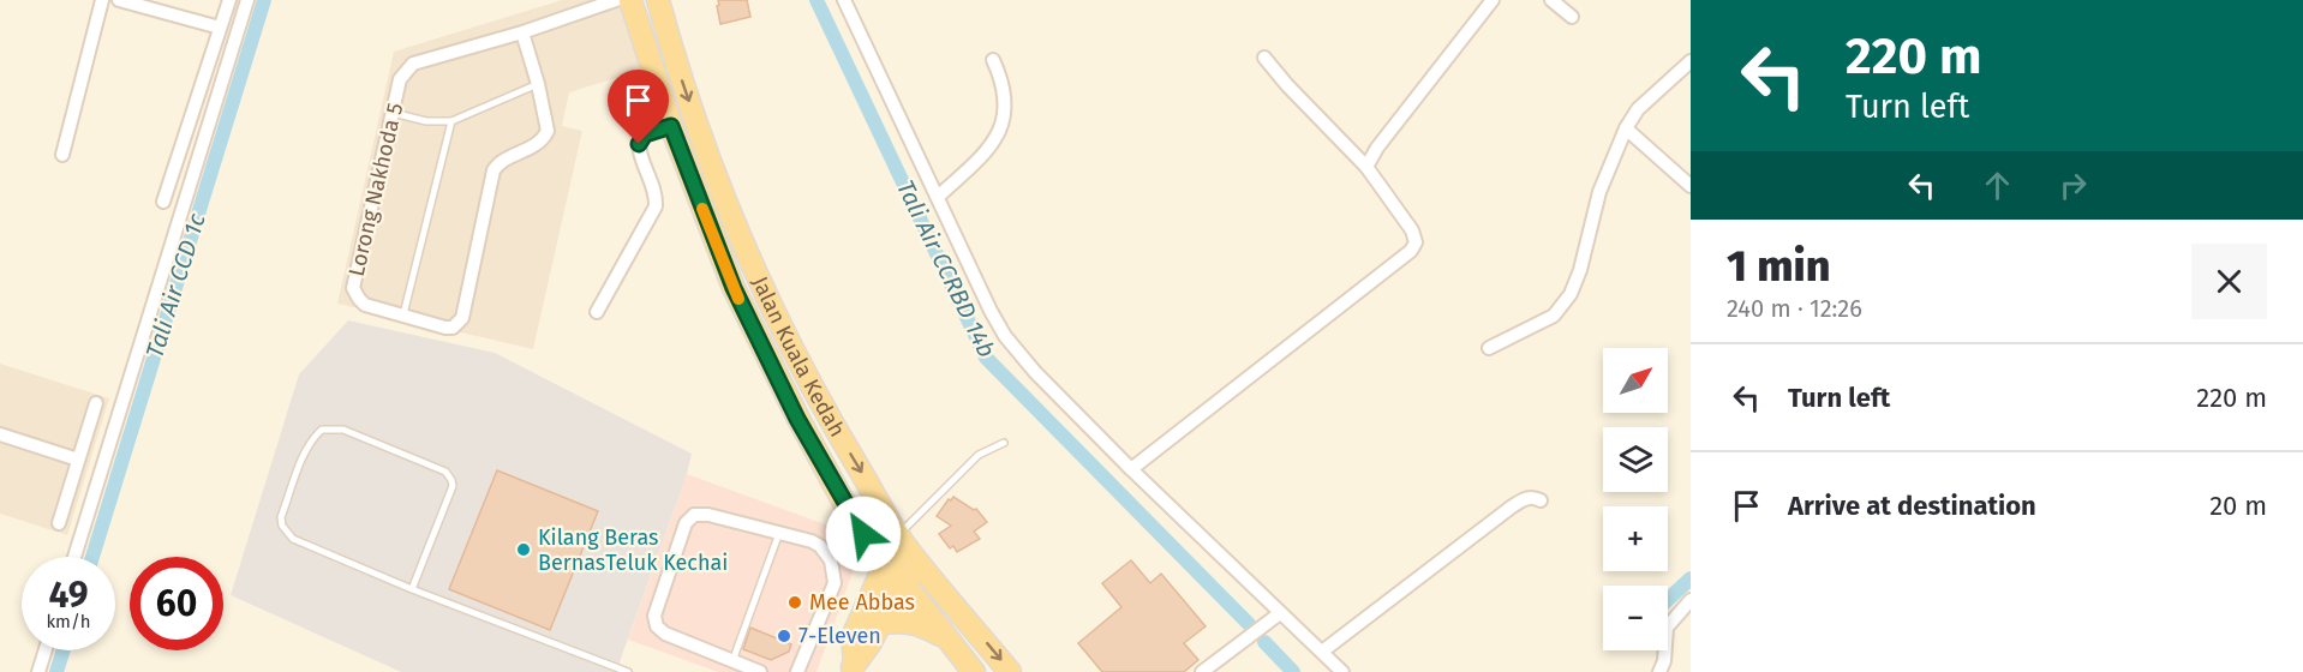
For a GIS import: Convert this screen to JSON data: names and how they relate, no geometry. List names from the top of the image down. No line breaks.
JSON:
{"streets":{"main road":["Jalan Kuala Kedah"],"street":["Lorong Nakhoda 5"]},"water":["Tali Air CCRBD 14b","Tali Air CCD 1c"],"places":["Kilang Beras BernasTeluk Kechai","Mee Abbas","7-Eleven"],"north":"top right","page":{"turn":["220 m","Turn left"],"heading":["1 min","240 m · 12:26"],"list":[{"name":"Turn left","value":"220 m"},{"name":"Arrive at destination","value":"20 m"}],"map_buttons":["+","−"],"speed":"49 km/h","limit":"60"}}
